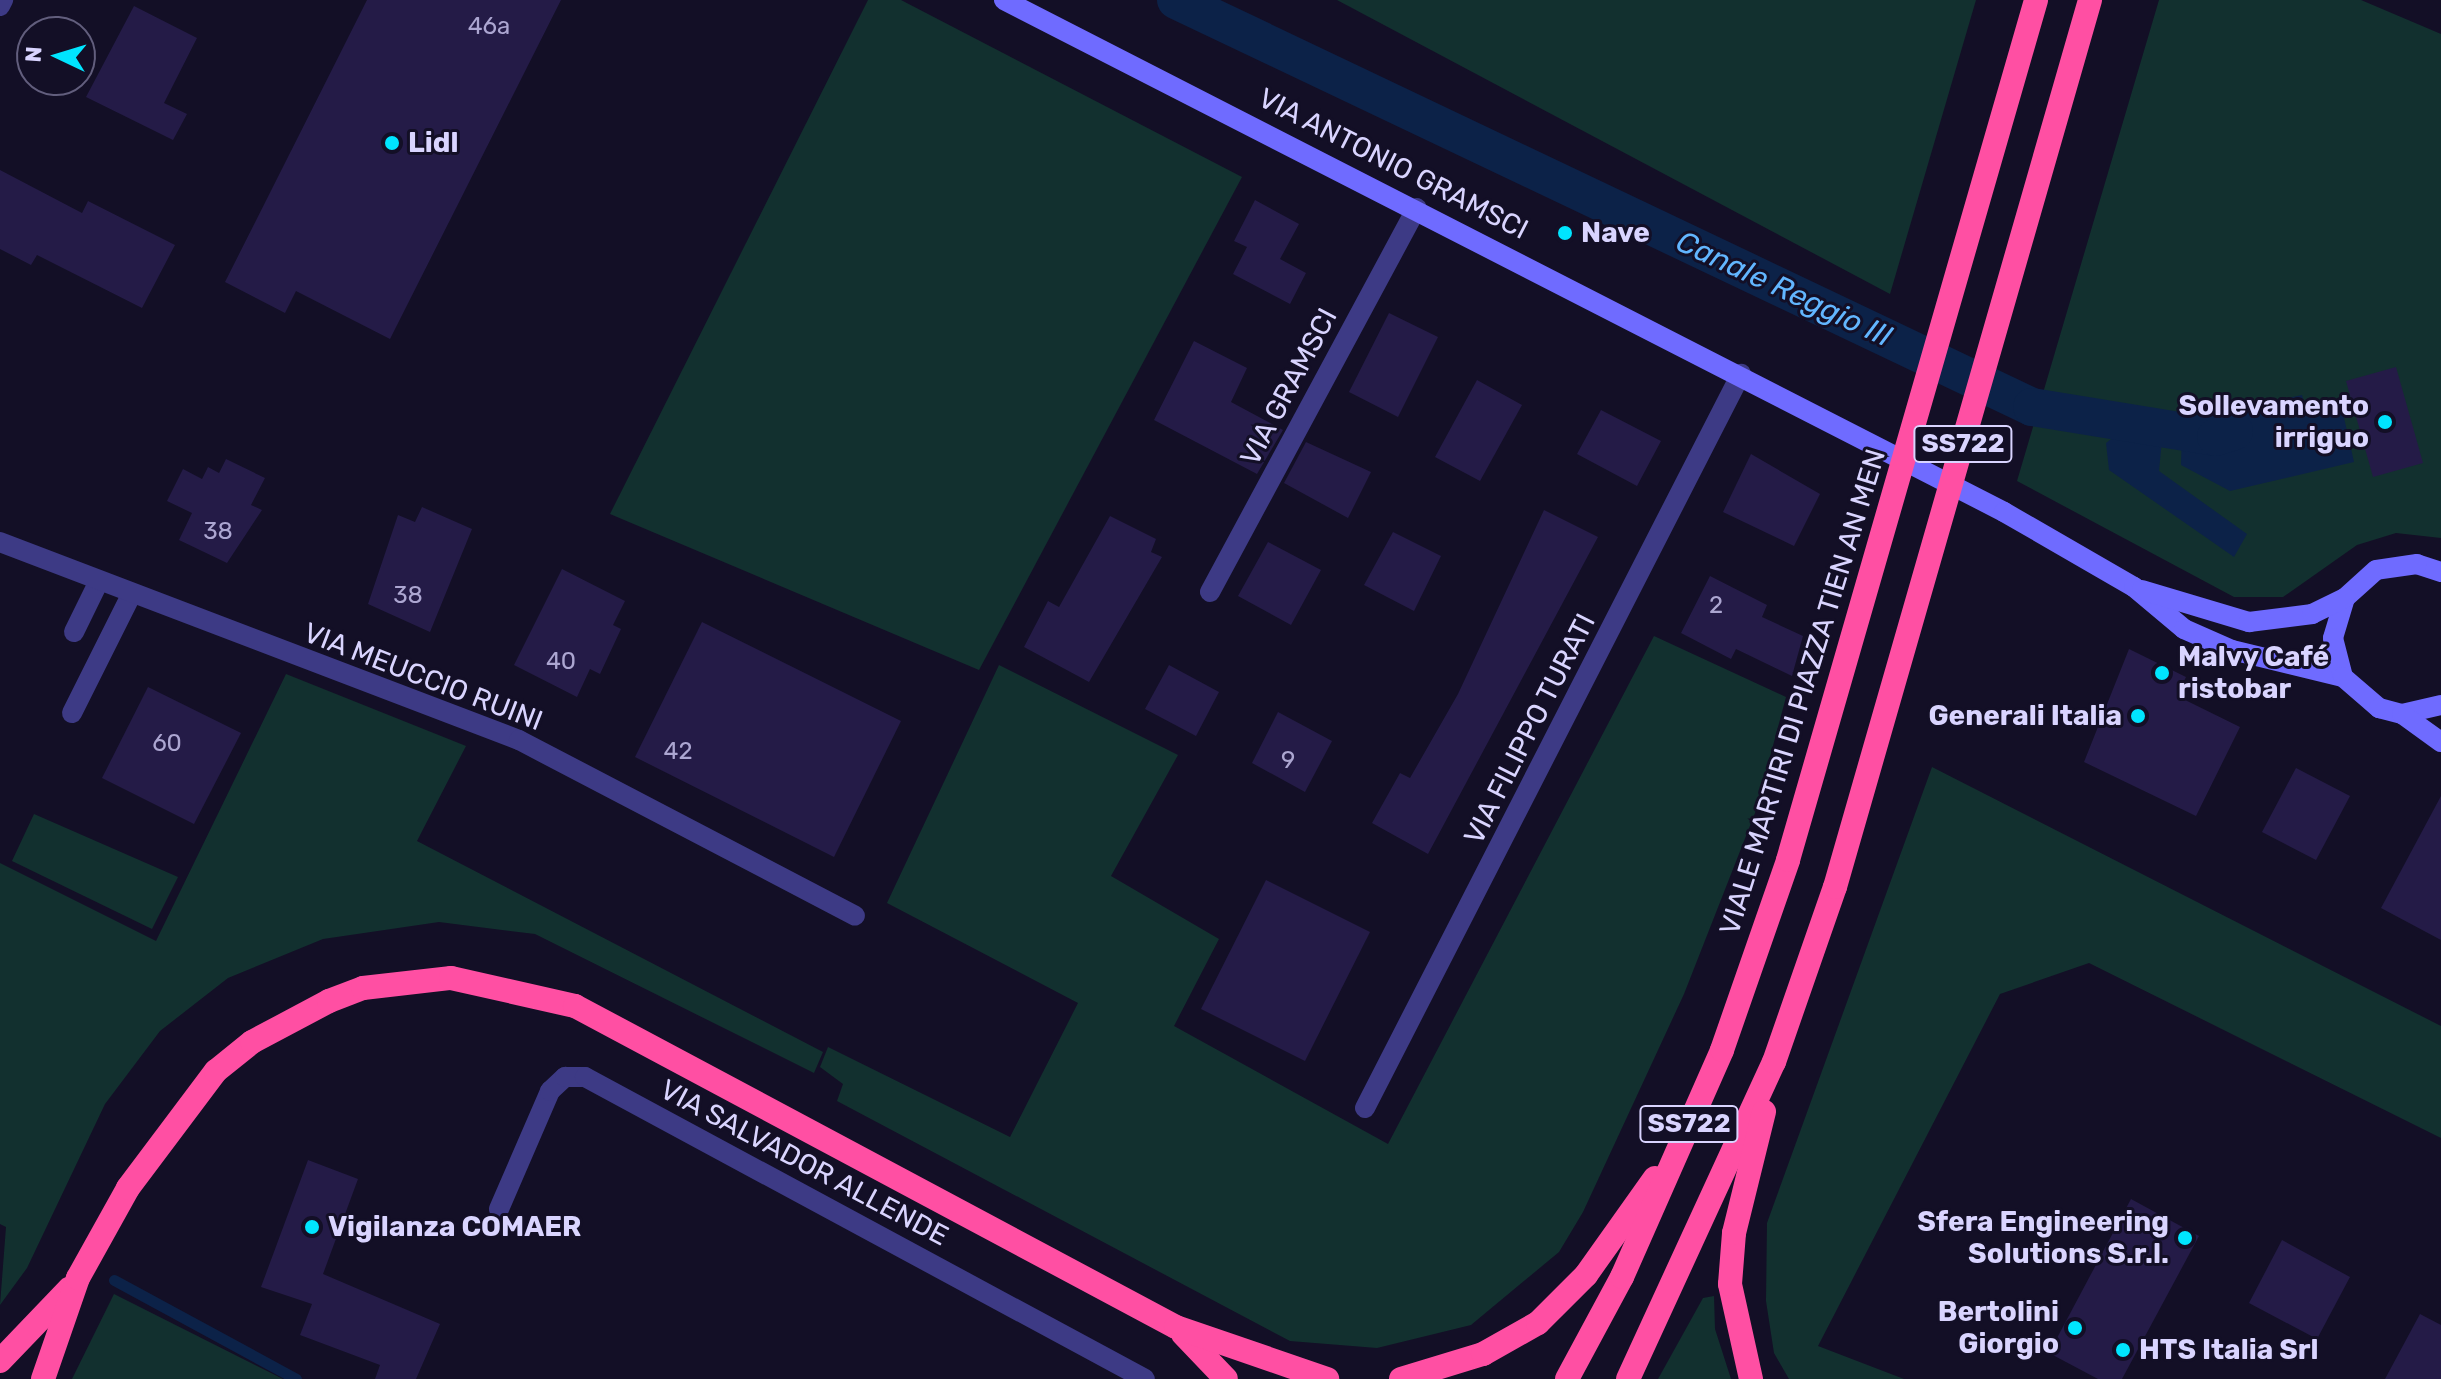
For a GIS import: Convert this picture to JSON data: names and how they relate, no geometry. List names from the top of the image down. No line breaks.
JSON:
{"streets":{"highway":["SS722","VIALE MARTIRI DI PIAZZA TIEN AN MEN"],"street":["VIA ANTONIO GRAMSCI","VIA GRAMSCI","VIA MEUCCIO RUINI","VIA FILIPPO TURATI","VIA SALVADOR ALLENDE"]},"crossings":[["VIA ANTONIO GRAMSCI","VIA GRAMSCI"],["VIA ANTONIO GRAMSCI","VIA FILIPPO TURATI"]],"water":["Canale Reggio III"],"places":["Lidl","Nave","Sollevamento irriguo","Malvy Café ristobar","Generali Italia","Vigilanza COMAER","Sfera Engineering Solutions S.r.l.","Bertolini Giorgio","HTS Italia Srl"],"house_numbers":["46a","38","38","2","40","60","42","9"],"north":"left"}
